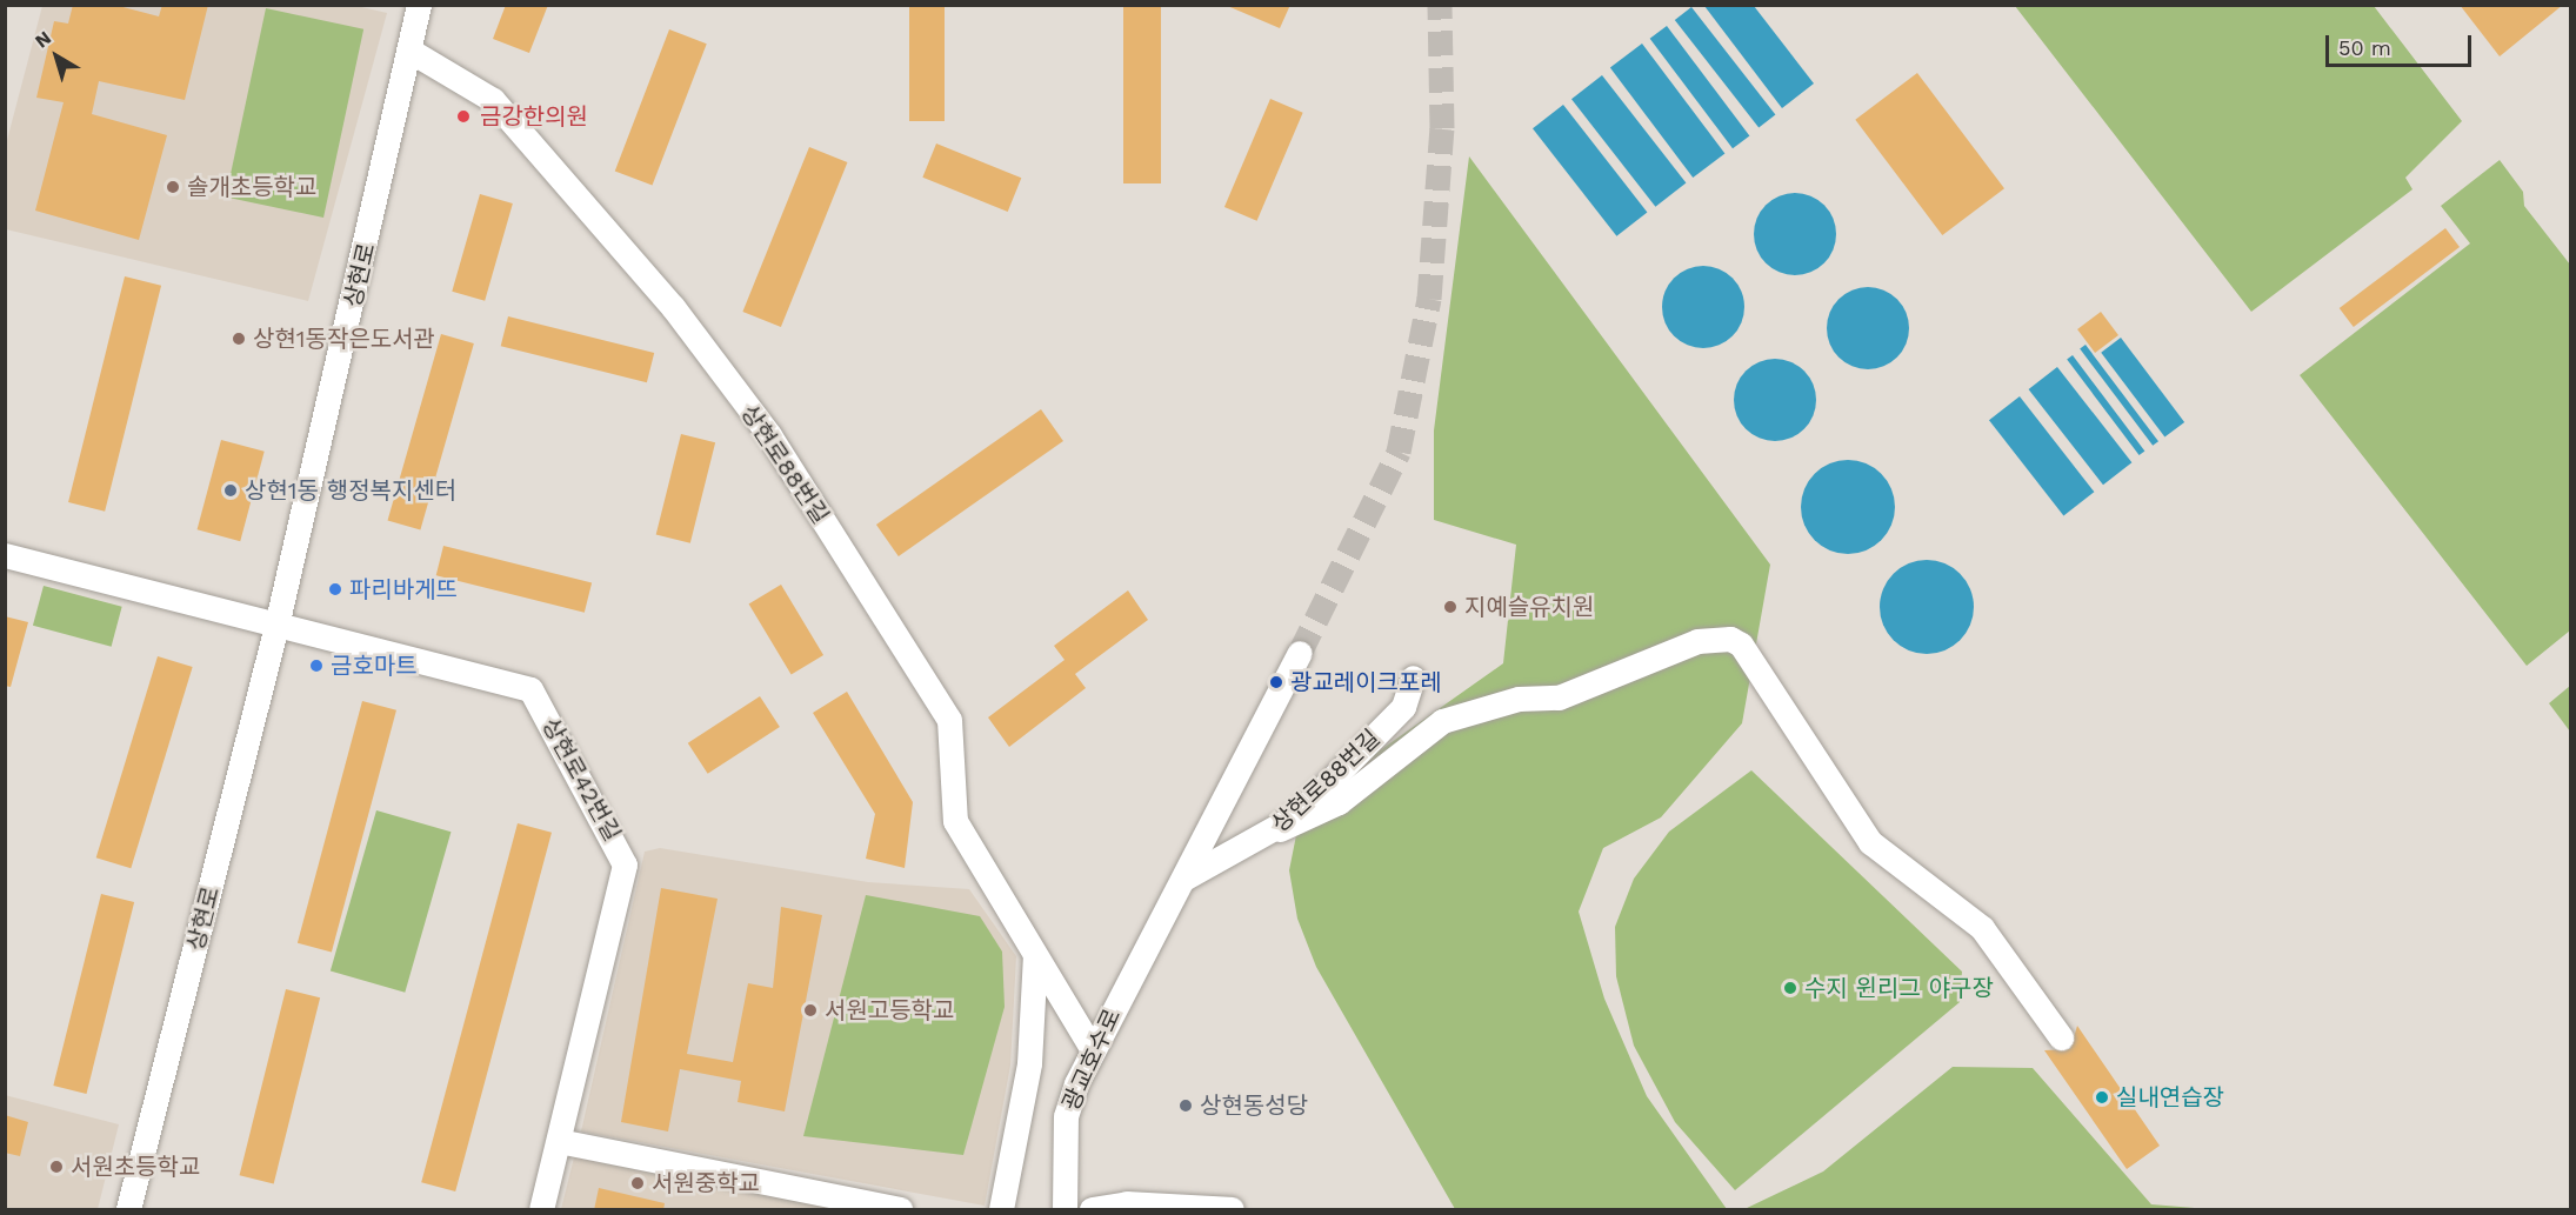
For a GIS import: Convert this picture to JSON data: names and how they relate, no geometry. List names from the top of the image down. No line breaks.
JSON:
{"streets":{"street":["상현로","상현로88번길","상현로42번길","광교호수로"]},"crossings":[["상현로","상현로88번길"],["상현로","상현로42번길"],["상현로88번길","광교호수로"]],"places":["금강한의원","솔개초등학교","상현1동작은도서관","상현1동 행정복지센터","파리바게뜨","지예슬유치원","금호마트","광교레이크포레","수지 윈리그 야구장","서원고등학교","실내연습장","상현동성당","서원초등학교","서원중학교"],"scale_bar":"50 m","north":"top left"}
